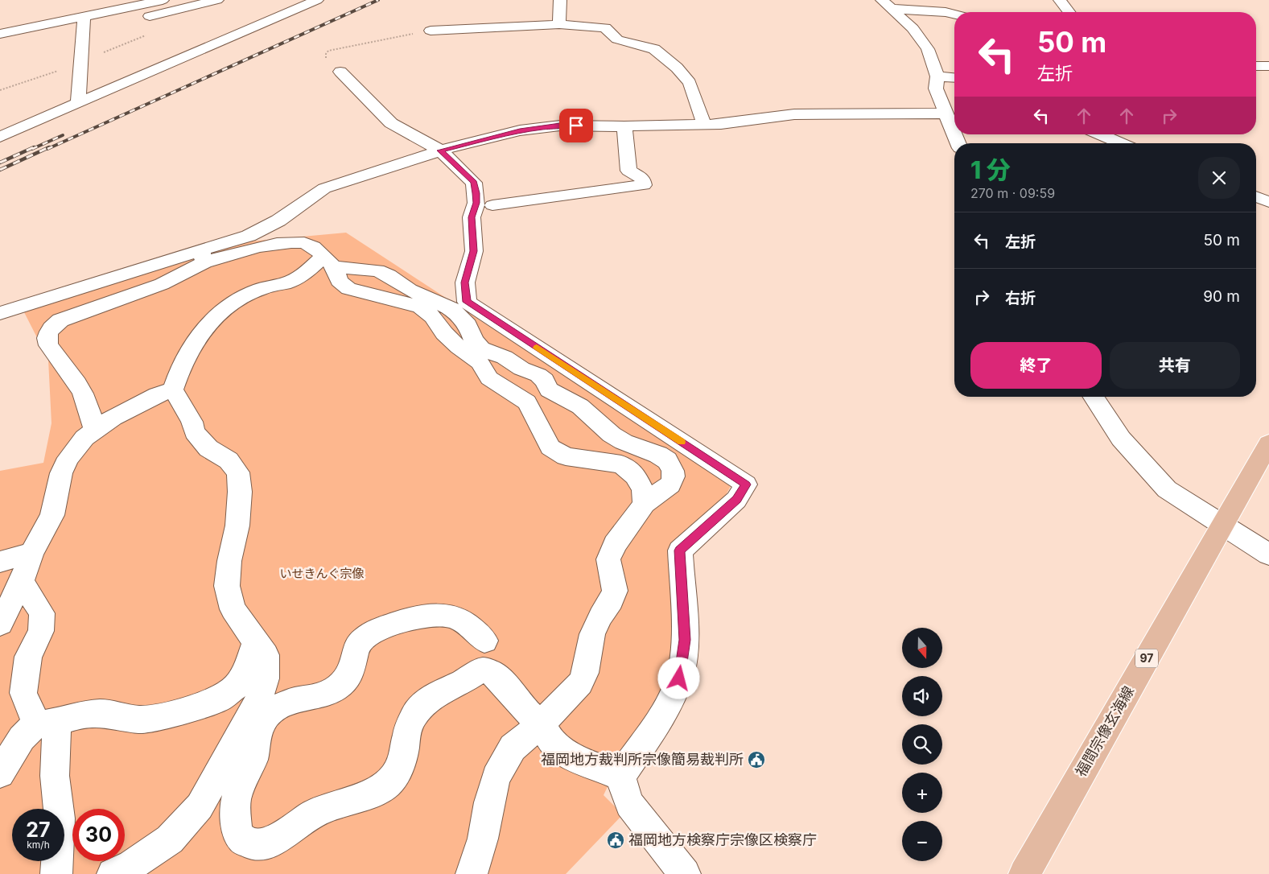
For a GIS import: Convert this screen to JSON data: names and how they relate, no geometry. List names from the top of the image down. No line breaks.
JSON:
{"streets":{"main road":["97","福間宗像玄海線"]},"parks":["いせきんぐ宗像"],"places":{"public building":["福岡地方裁判所宗像簡易裁判所","福岡地方検察庁宗像区検察庁"]},"north":"bottom","page":{"turn":["50 m","左折"],"heading":["1 分","270 m · 09:59"],"list":[{"name":"左折","value":"50 m"},{"name":"右折","value":"90 m"}],"buttons":["終了","共有"],"map_buttons":["+","−"],"speed":"27 km/h","limit":"30"}}
